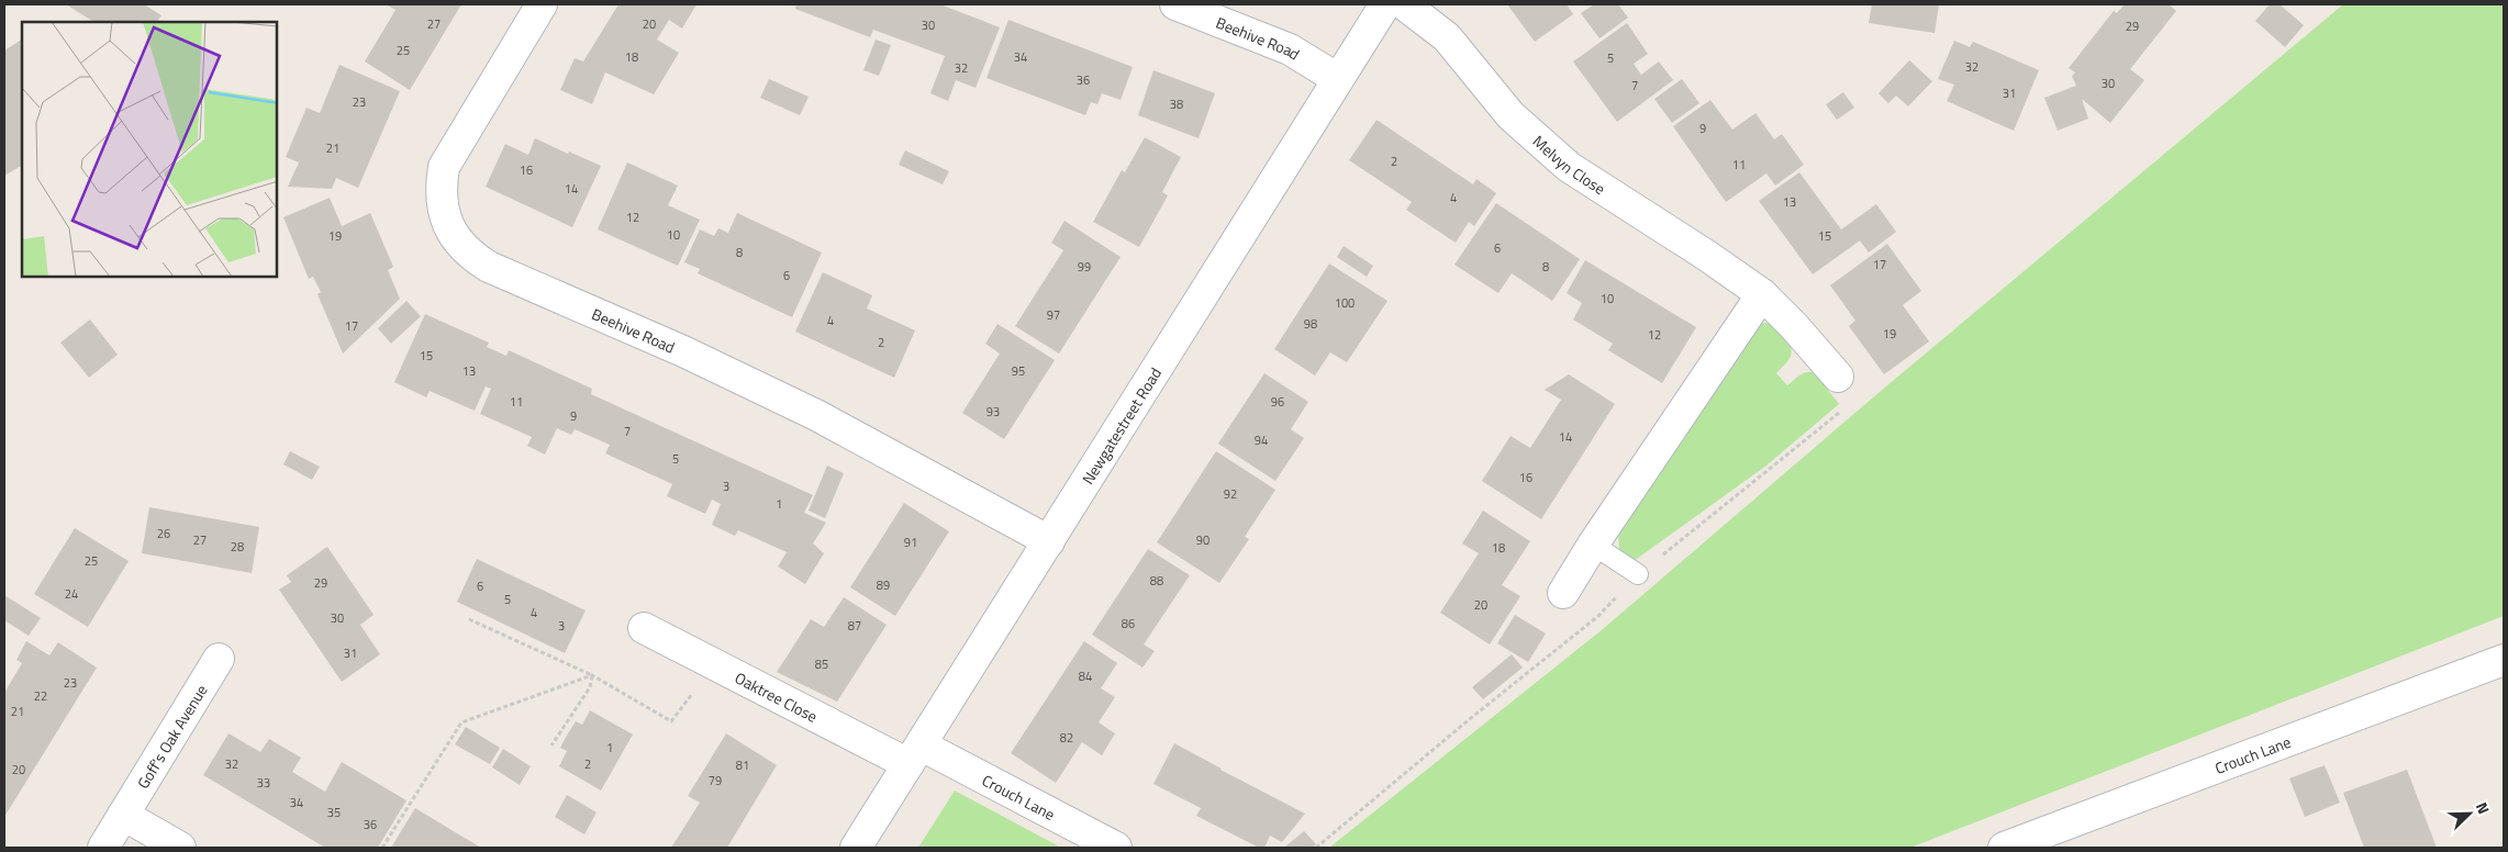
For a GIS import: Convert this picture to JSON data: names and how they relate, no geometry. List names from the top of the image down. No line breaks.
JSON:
{"streets":{"street":["Beehive Road","Melvyn Close","Newgatestreet Road","Oaktree Close","Goff's Oak Avenue","Crouch Lane"]},"crossings":[["Beehive Road","Newgatestreet Road"],["Newgatestreet Road","Oaktree Close"],["Newgatestreet Road","Crouch Lane"],["Oaktree Close","Crouch Lane"]],"house_numbers":["27","20","30","29","25","18","34","5","32","32","36","30","7","31","23","38","9","21","2","11","16","14","4","13","12","10","19","15","6","8","17","99","8","6","10","100","97","4","98","17","19","12","2","15","13","95","11","96","93","9","7","14","94","5","16","3","92","1","26","27","90","91","28","18","25","88","29","89","6","24","5","20","4","30","86","3","87","31","85","84","23","22","21","82","1","32","2","81","20","79","33","34","35","36"],"north":"top right"}
